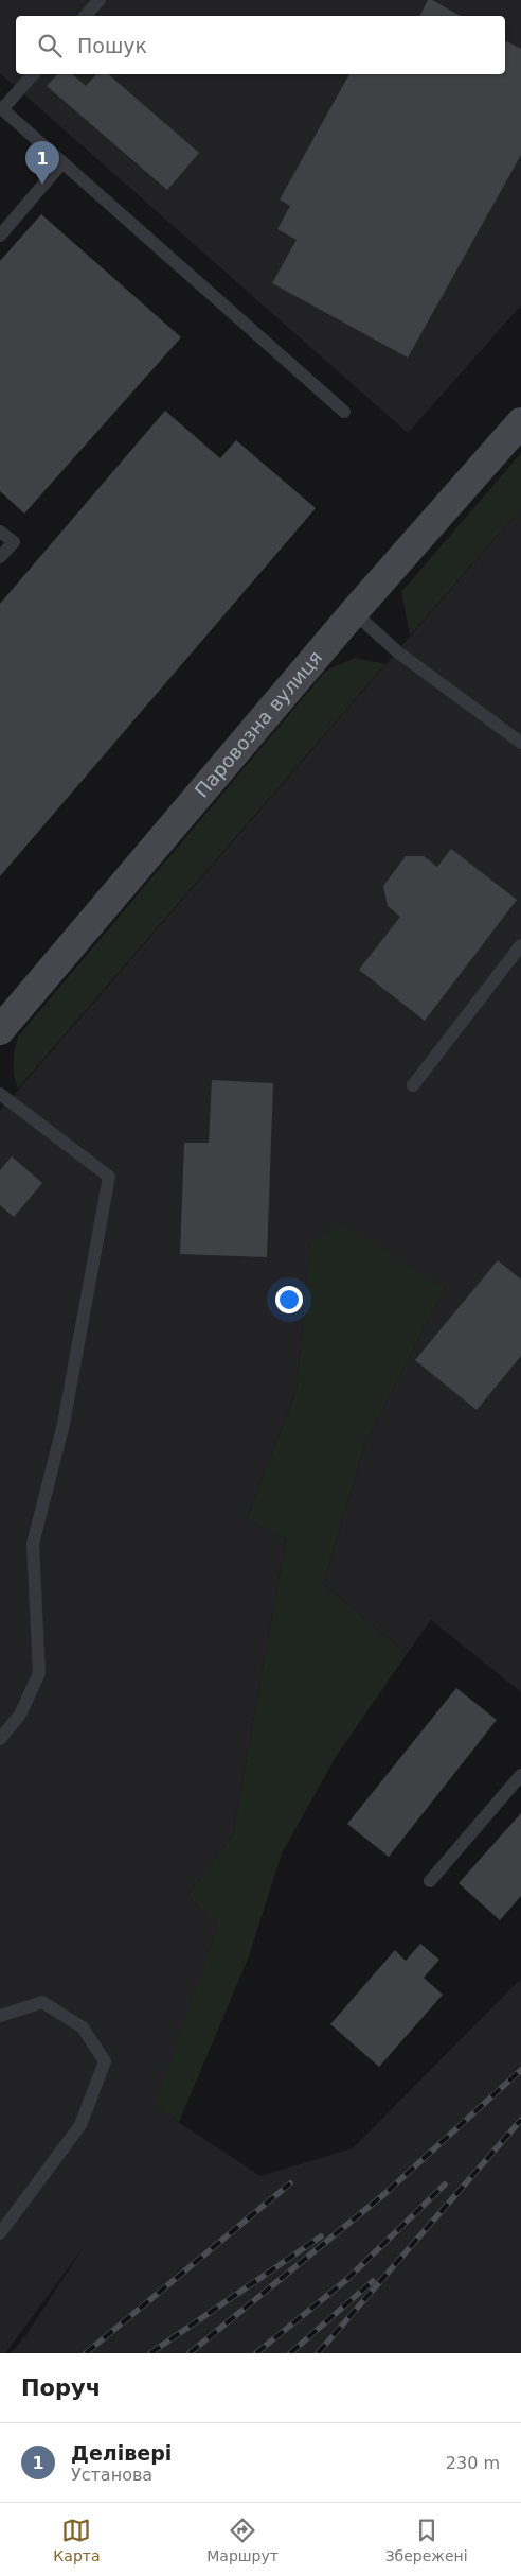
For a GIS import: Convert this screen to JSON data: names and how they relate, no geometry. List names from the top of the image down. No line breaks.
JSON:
{"streets":{"main road":["Паровозна вулиця"]},"page":{"search":"Пошук","pins":"1","heading":"Поруч","list":[{"mark":"1","name":"Делівері","note":"Установа","value":"230 m"}],"nav":["Карта","Маршрут","Збережені"]}}
